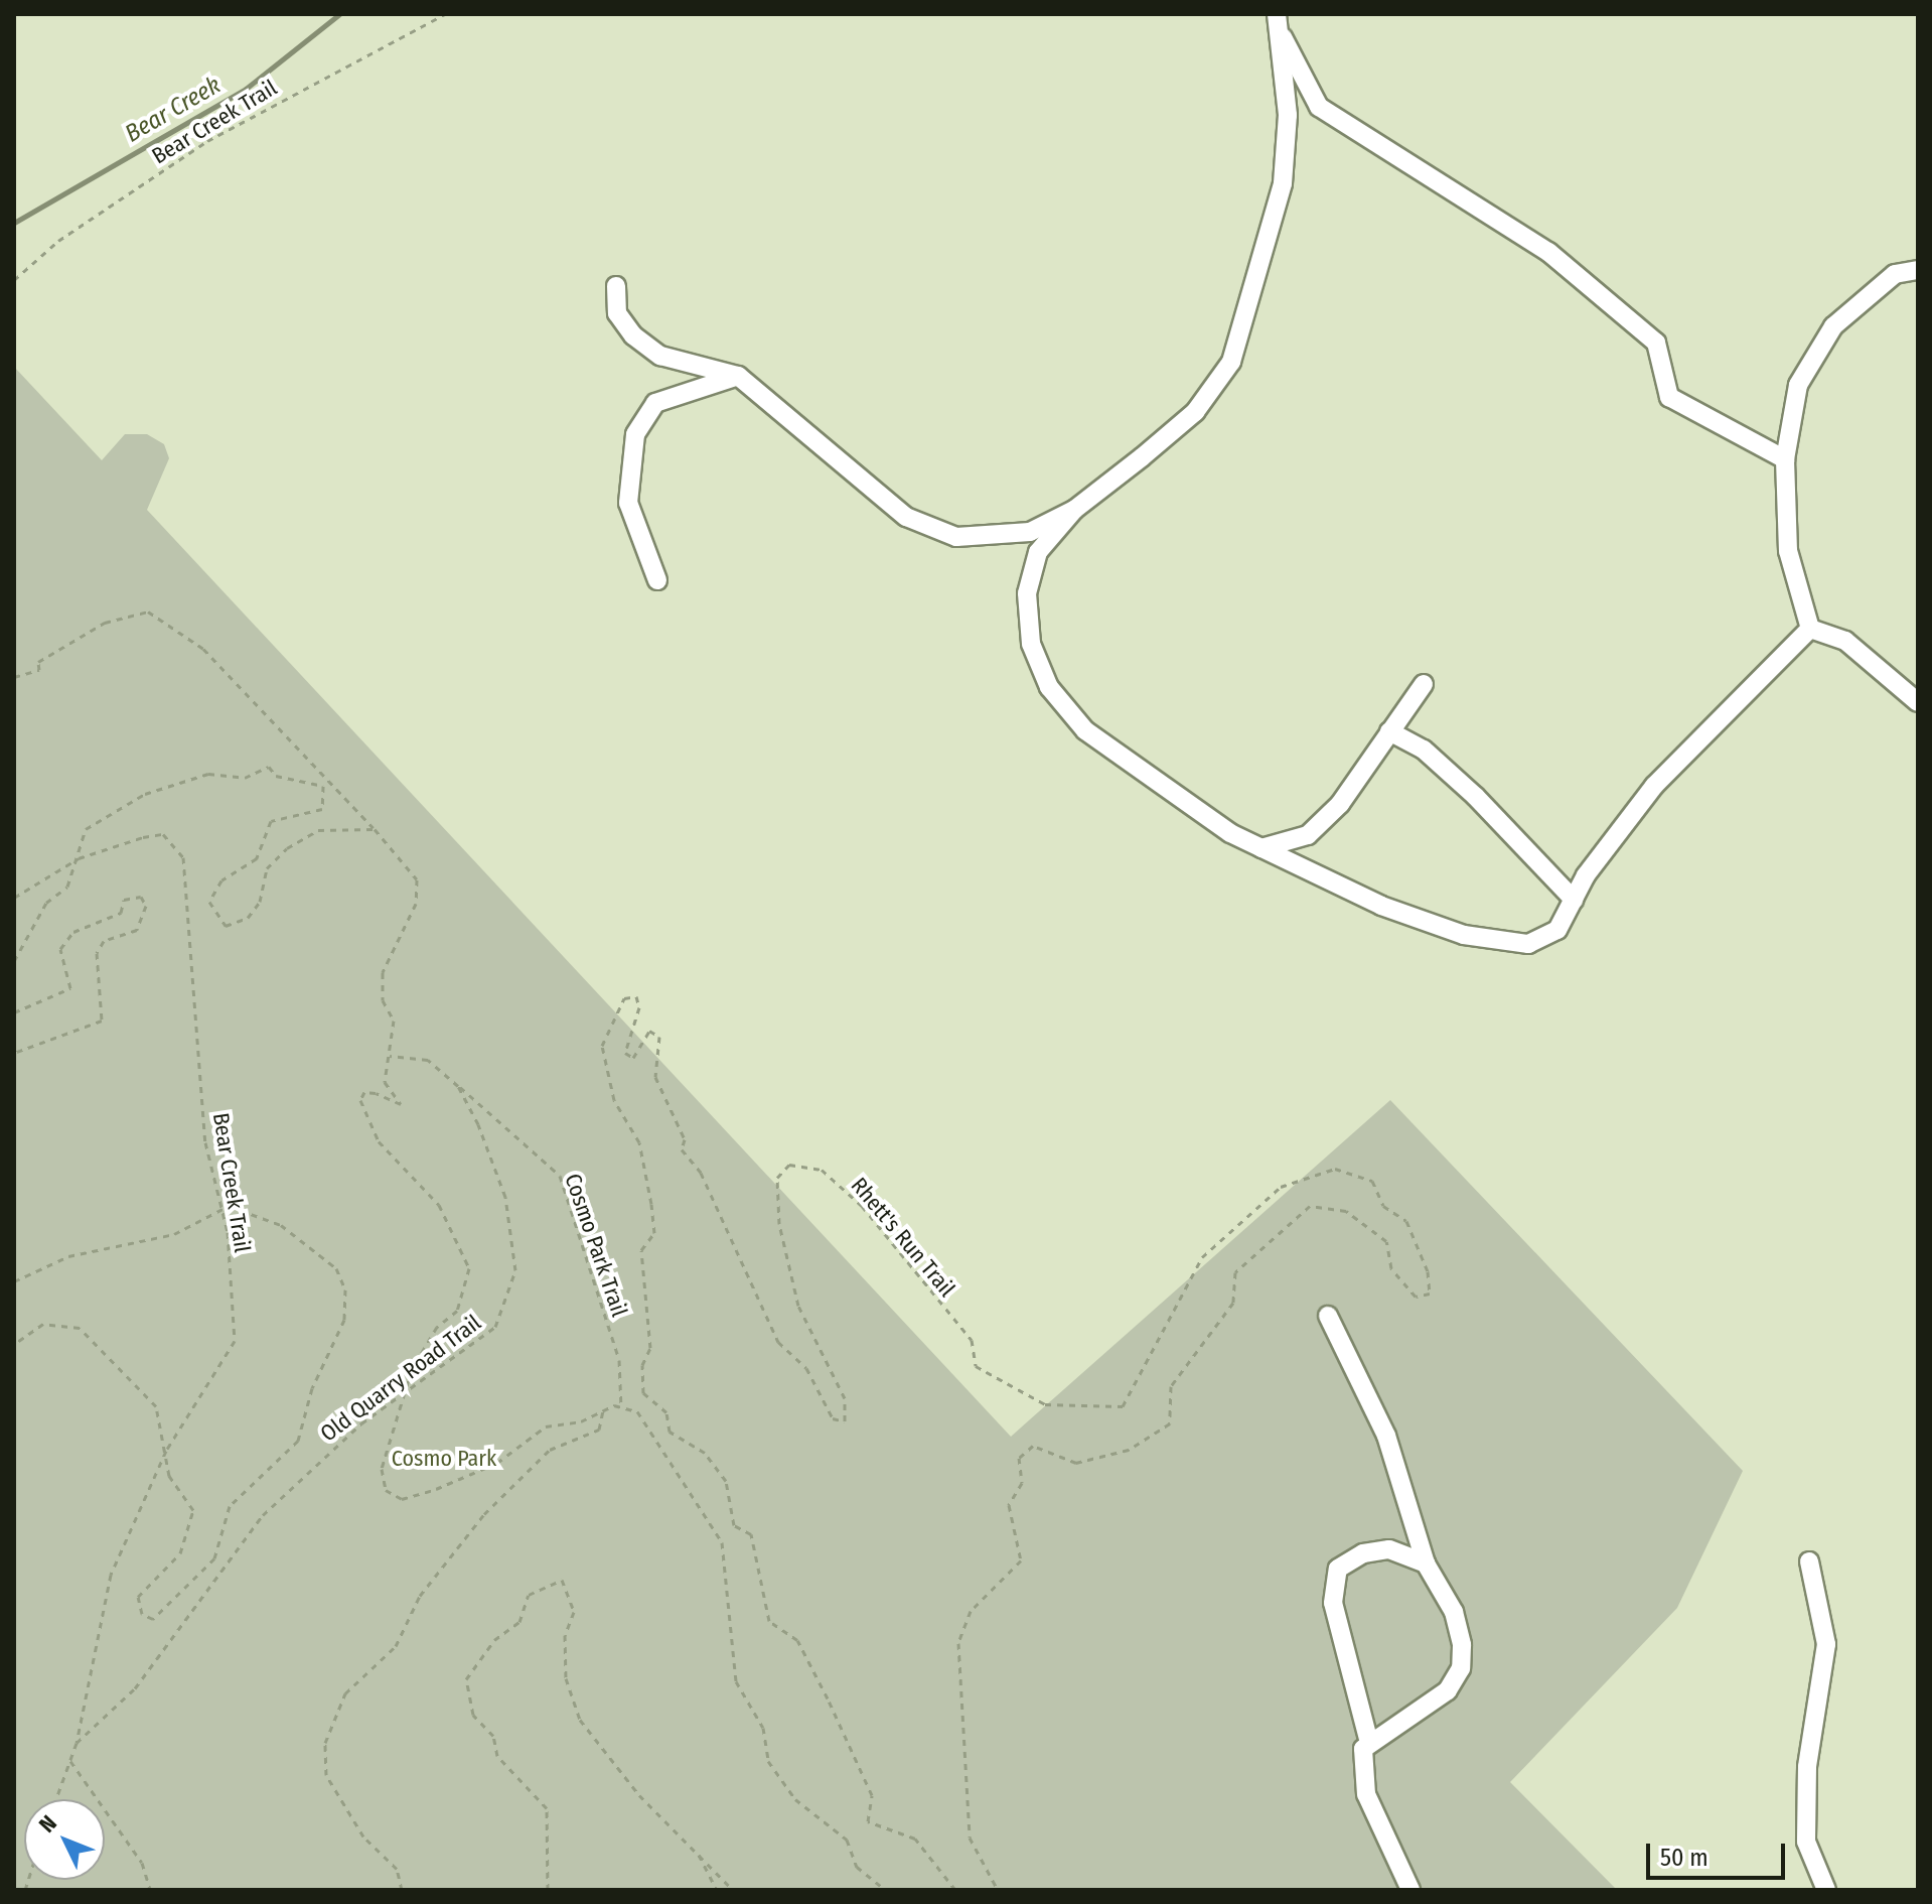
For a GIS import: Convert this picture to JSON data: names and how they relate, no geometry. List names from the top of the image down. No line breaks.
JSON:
{"streets":{"path":["Bear Creek Trail","Rhett's Run Trail","Cosmo Park Trail","Old Quarry Road Trail"]},"crossings":[["Bear Creek Trail","Old Quarry Road Trail"],["Cosmo Park Trail","Old Quarry Road Trail"]],"water":["Bear Creek"],"parks":["Cosmo Park"],"scale_bar":"50 m","north":"top left"}
